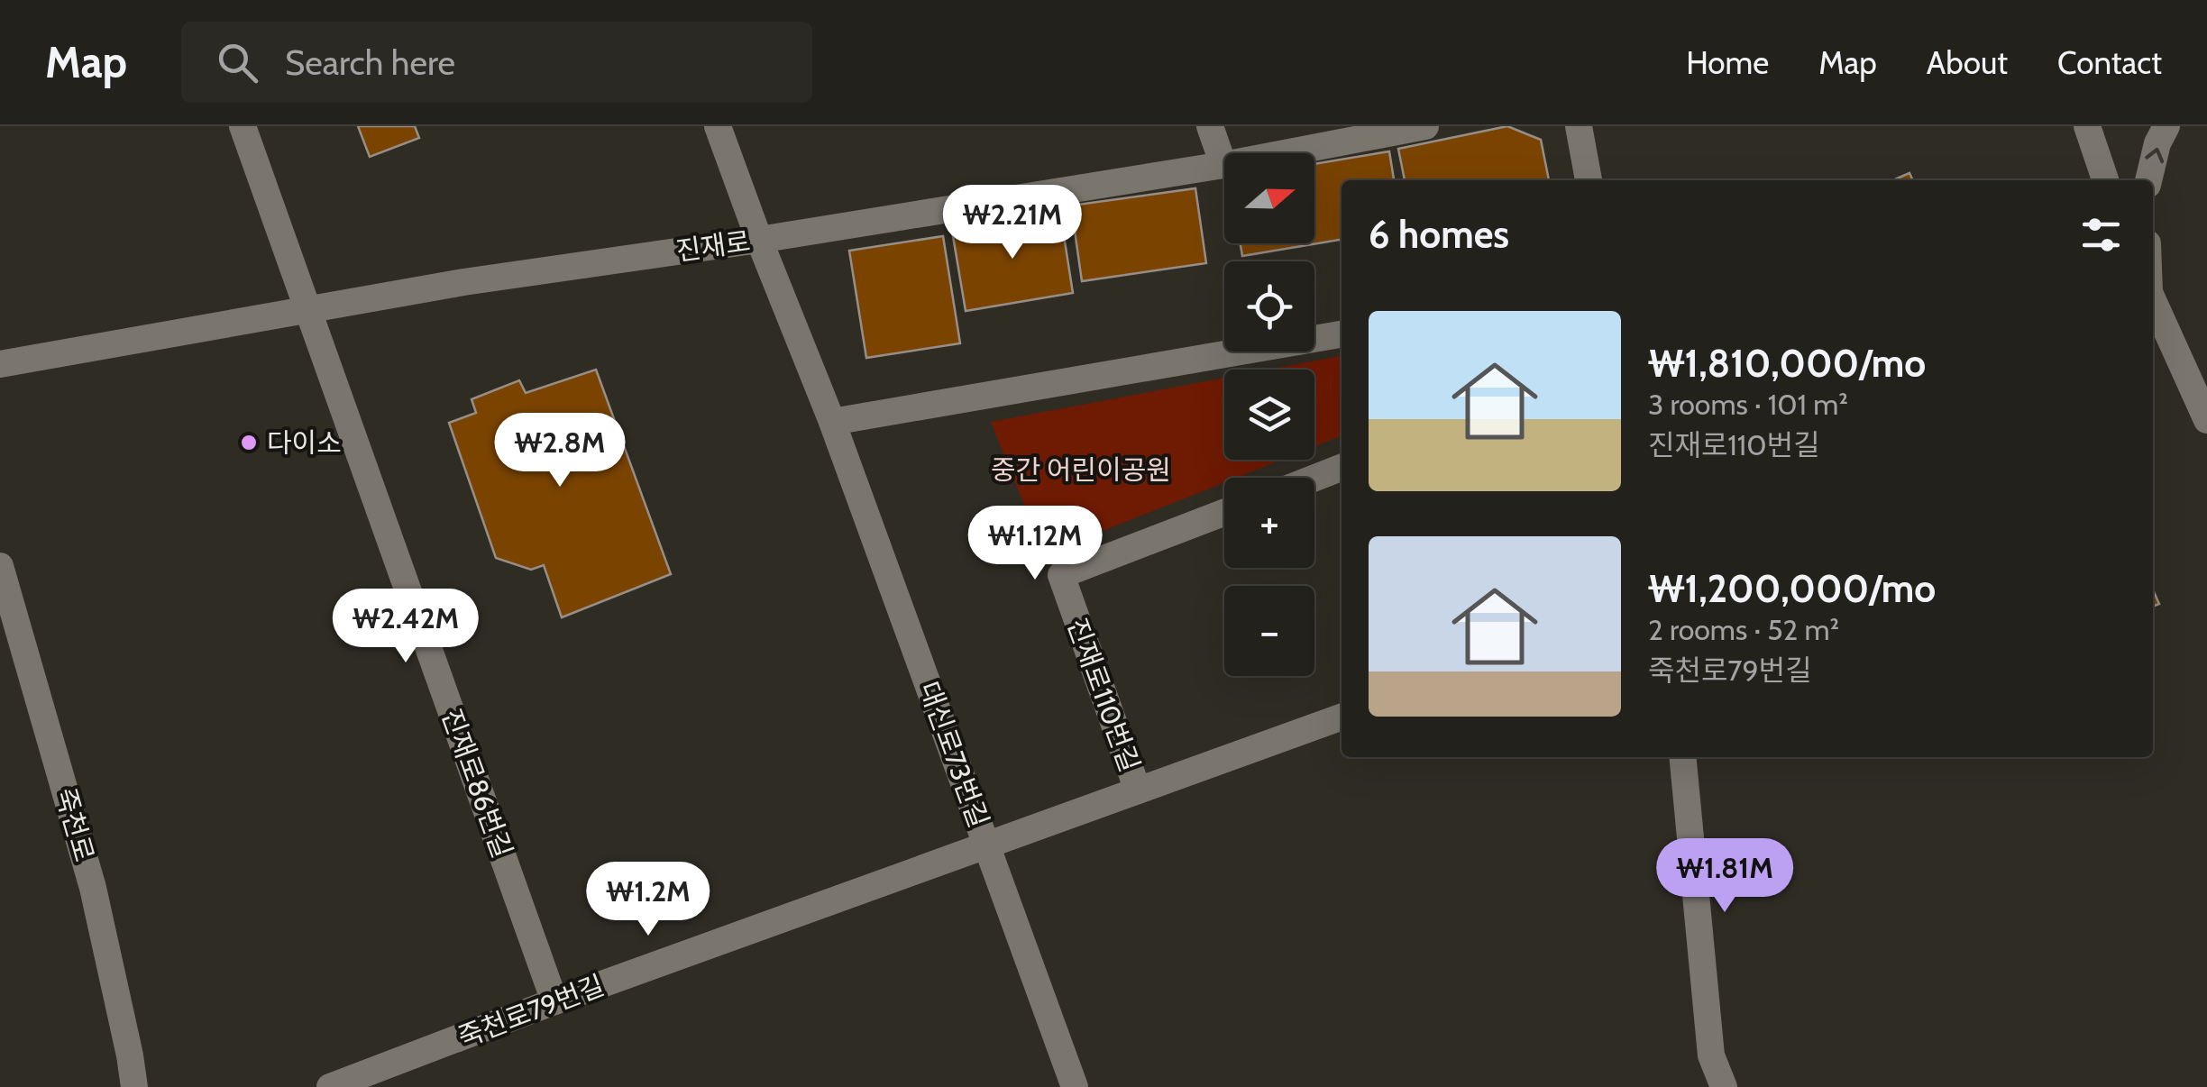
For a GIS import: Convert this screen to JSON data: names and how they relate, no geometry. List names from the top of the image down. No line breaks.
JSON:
{"streets":{"street":["진재로","진재로110번길","대신로73번길","진재로86번길","죽천로","죽천로79번길"]},"crossings":[["진재로","대신로73번길"],["진재로","진재로86번길"],["진재로110번길","대신로73번길"],["진재로110번길","죽천로79번길"],["대신로73번길","죽천로79번길"],["진재로86번길","죽천로79번길"]],"parks":["중간 어린이공원"],"places":["다이소"],"north":"right","page":{"header":"Map","search":"Search here","nav":["Home","Map","About","Contact"],"map_buttons":["+","−"],"heading":"6 homes","price":["₩2.21M","₩2.8M","₩1.12M","₩2.42M","₩1.81M","₩1.2M"],"list":[{"name":"₩1,810,000/mo","note":"3 rooms · 101 m² · 진재로110번길"},{"name":"₩1,200,000/mo","note":"2 rooms · 52 m² · 죽천로79번길"}]}}
